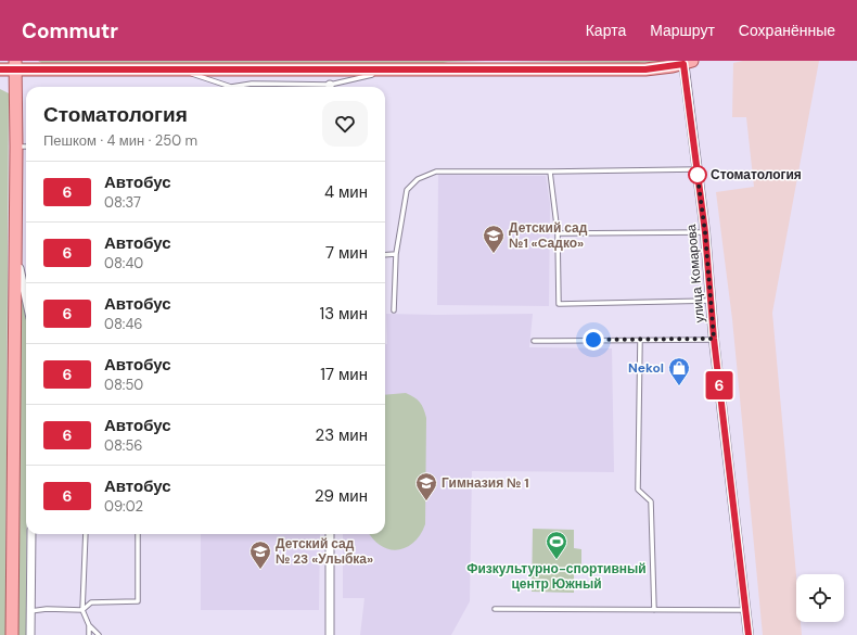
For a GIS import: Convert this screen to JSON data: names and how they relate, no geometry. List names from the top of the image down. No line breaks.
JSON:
{"streets":{"street":["улица Комарова"]},"places":{"other":["Стоматология"],"school or university":["Детский сад №1 «Cадко»","Гимназия № 1","Детский сад № 23 «Улыбка»"],"shop":["Nekol"],"sports":["Физкультурно-спортивный центр Южный"]},"lines":["bus line 6"],"page":{"header":"Commutr","nav":["Карта","Маршрут","Сохранённые"],"on_map":"6","heading":["Стоматология","Пешком · 4 мин · 250 m"],"list":[{"mark":"6","name":"Автобус","note":"08:37","value":"4 мин"},{"mark":"6","name":"Автобус","note":"08:40","value":"7 мин"},{"mark":"6","name":"Автобус","note":"08:46","value":"13 мин"},{"mark":"6","name":"Автобус","note":"08:50","value":"17 мин"},{"mark":"6","name":"Автобус","note":"08:56","value":"23 мин"},{"mark":"6","name":"Автобус","note":"09:02","value":"29 мин"}]}}
